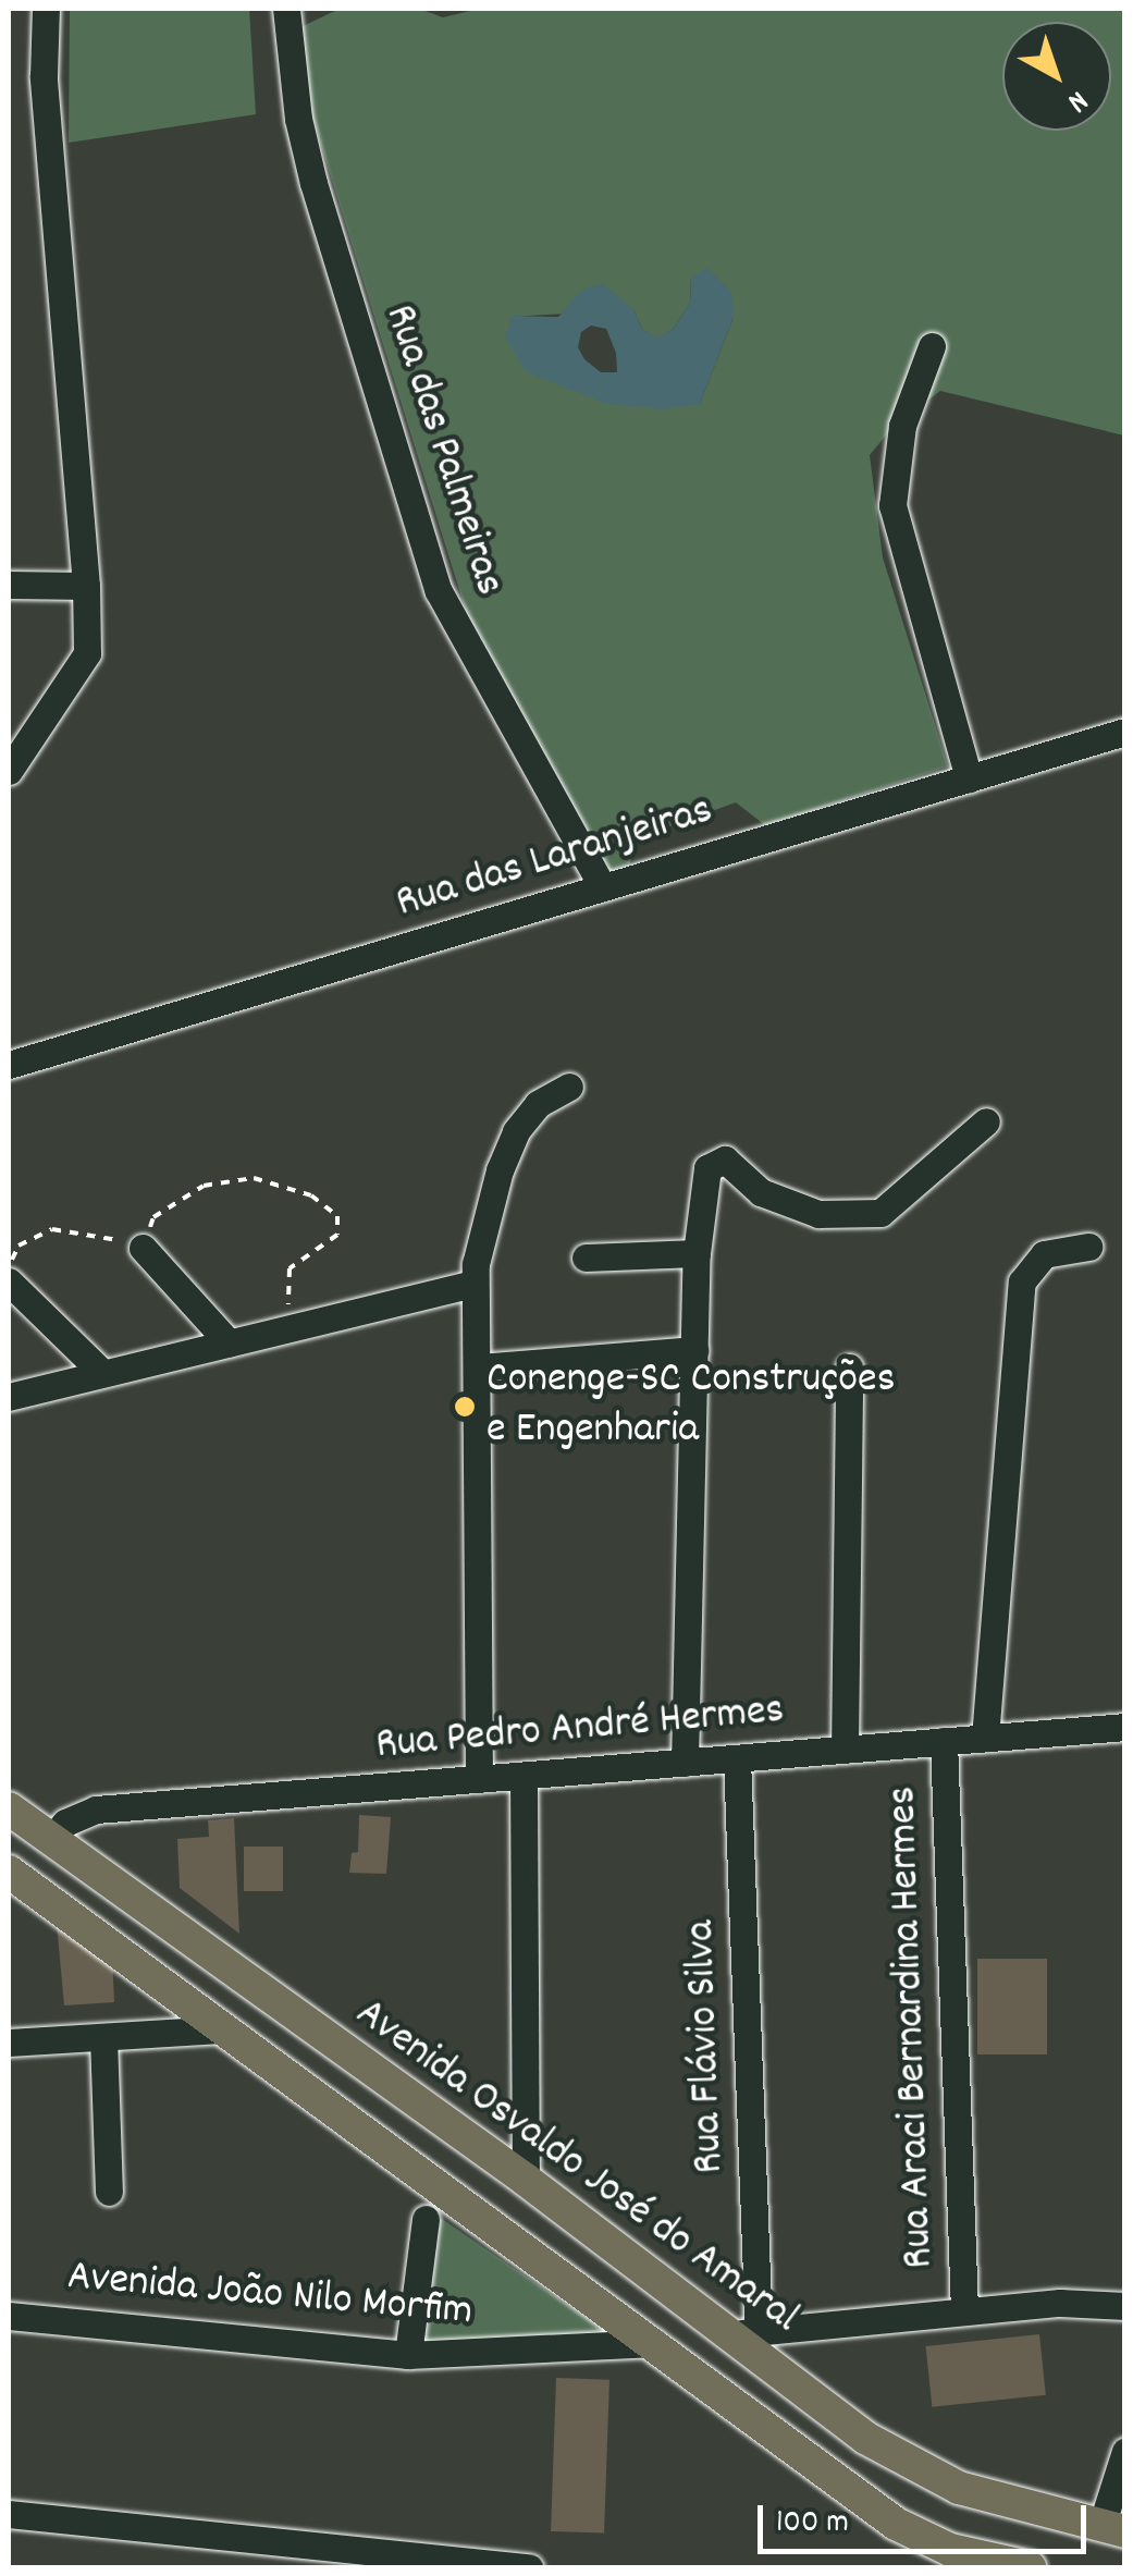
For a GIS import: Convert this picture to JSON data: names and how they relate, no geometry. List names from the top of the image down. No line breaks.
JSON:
{"streets":{"main road":["Avenida Osvaldo José do Amaral"],"street":["Rua das Palmeiras","Rua das Laranjeiras","Rua Pedro André Hermes","Rua Araci Bernardina Hermes","Rua Flávio Silva","Avenida João Nilo Morfim"]},"crossings":[["Rua das Palmeiras","Rua das Laranjeiras"],["Rua Pedro André Hermes","Rua Araci Bernardina Hermes"],["Rua Pedro André Hermes","Rua Flávio Silva"],["Rua Pedro André Hermes","Avenida Osvaldo José do Amaral"],["Rua Flávio Silva","Avenida Osvaldo José do Amaral"]],"places":["Conenge-SC Construções e Engenharia"],"scale_bar":"100 m","north":"bottom right"}
